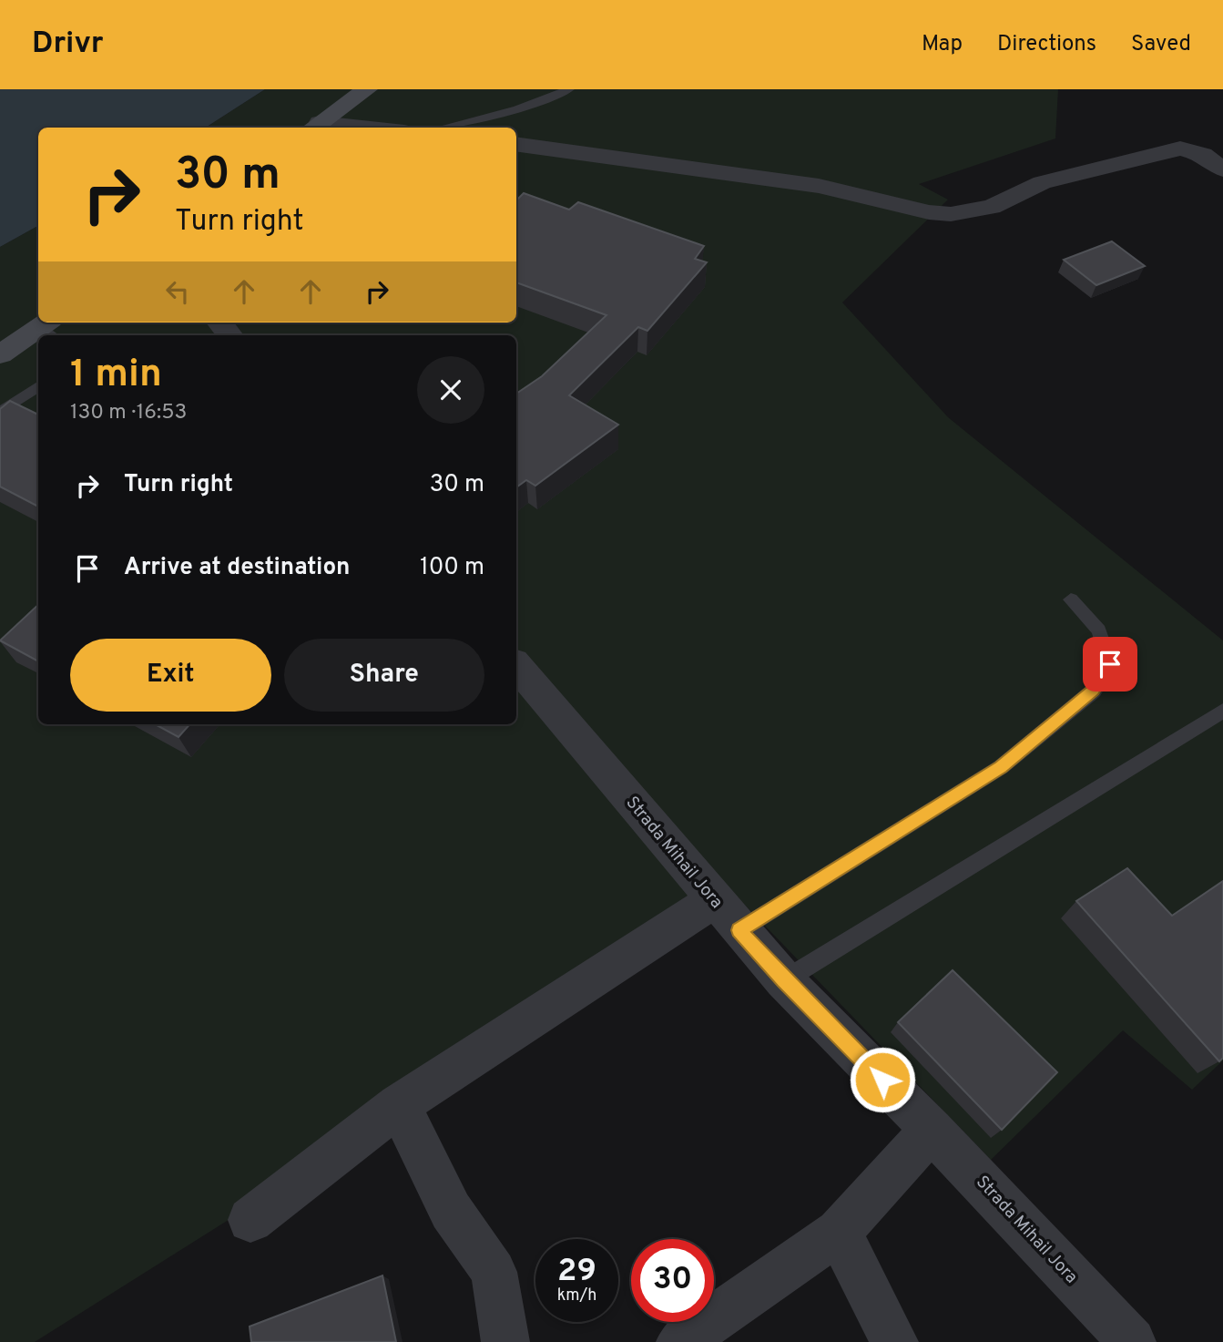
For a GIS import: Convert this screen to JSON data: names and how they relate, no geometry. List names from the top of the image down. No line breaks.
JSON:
{"streets":{"street":["Strada Mihail Jora"]},"page":{"header":"Drivr","nav":["Map","Directions","Saved"],"turn":["30 m","Turn right"],"heading":["1 min","130 m · 16:53"],"list":[{"name":"Turn right","value":"30 m"},{"name":"Arrive at destination","value":"100 m"}],"buttons":["Exit","Share"],"speed":"29 km/h","limit":"30"}}
